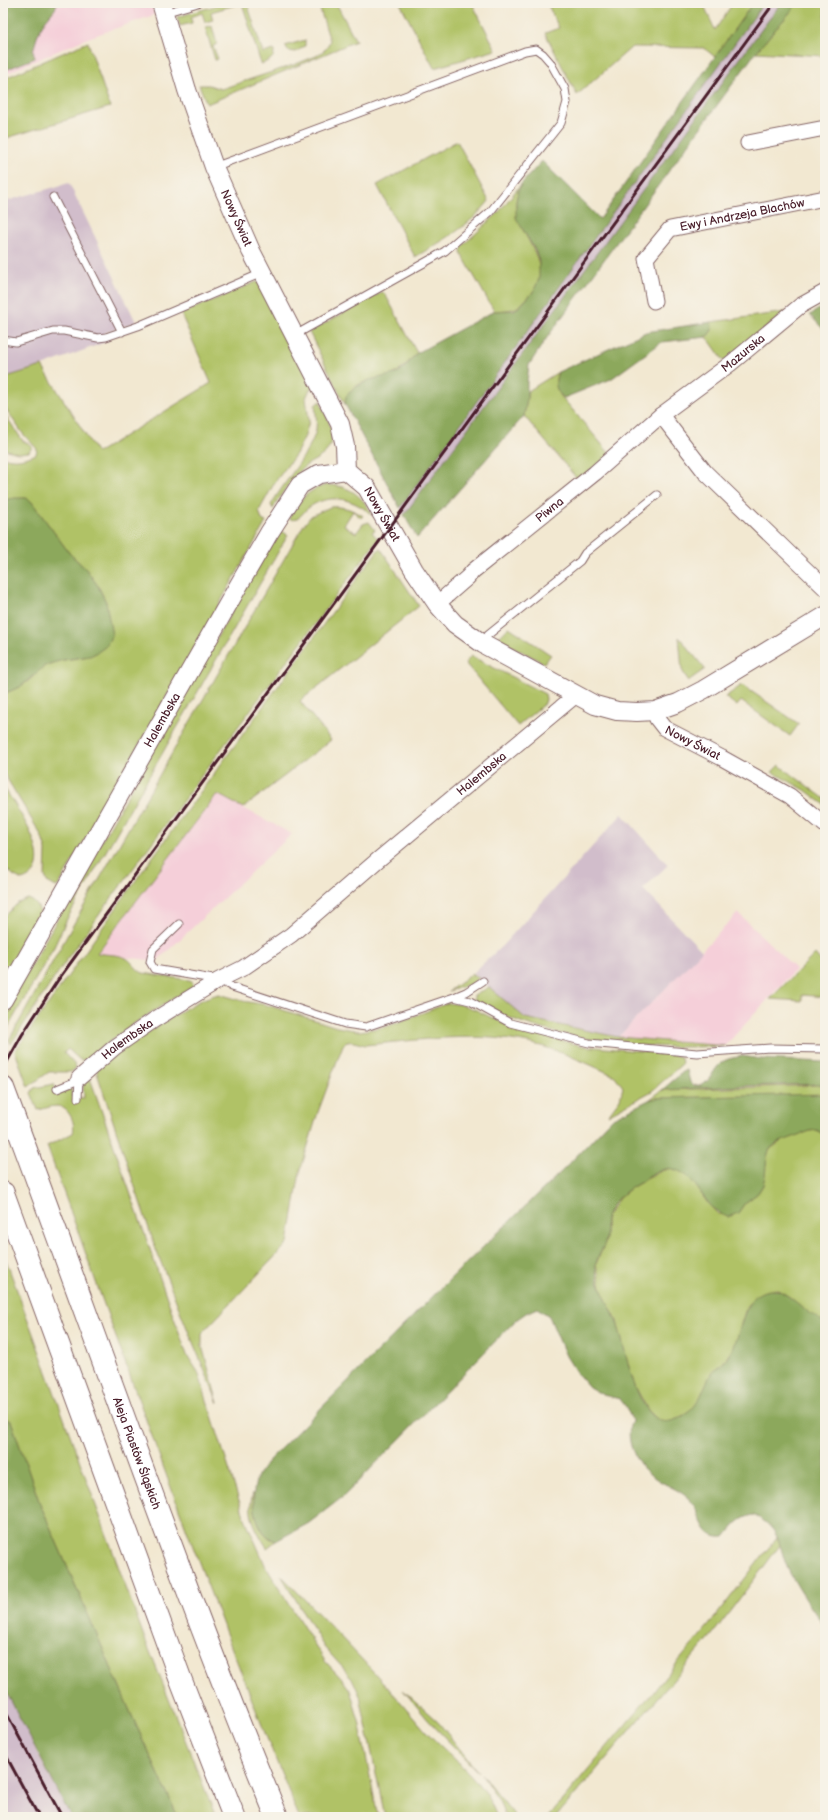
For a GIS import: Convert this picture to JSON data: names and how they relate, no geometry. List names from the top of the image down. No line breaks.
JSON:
{"streets":{"highway":["Aleja Piastów Śląskich"],"street":["Ewy i Andrzeja Blachów","Nowy Świat","Mazurska","Piwna","Halembska"]},"crossings":[["Nowy Świat","Piwna"],["Nowy Świat","Halembska"],["Mazurska","Piwna"]]}
